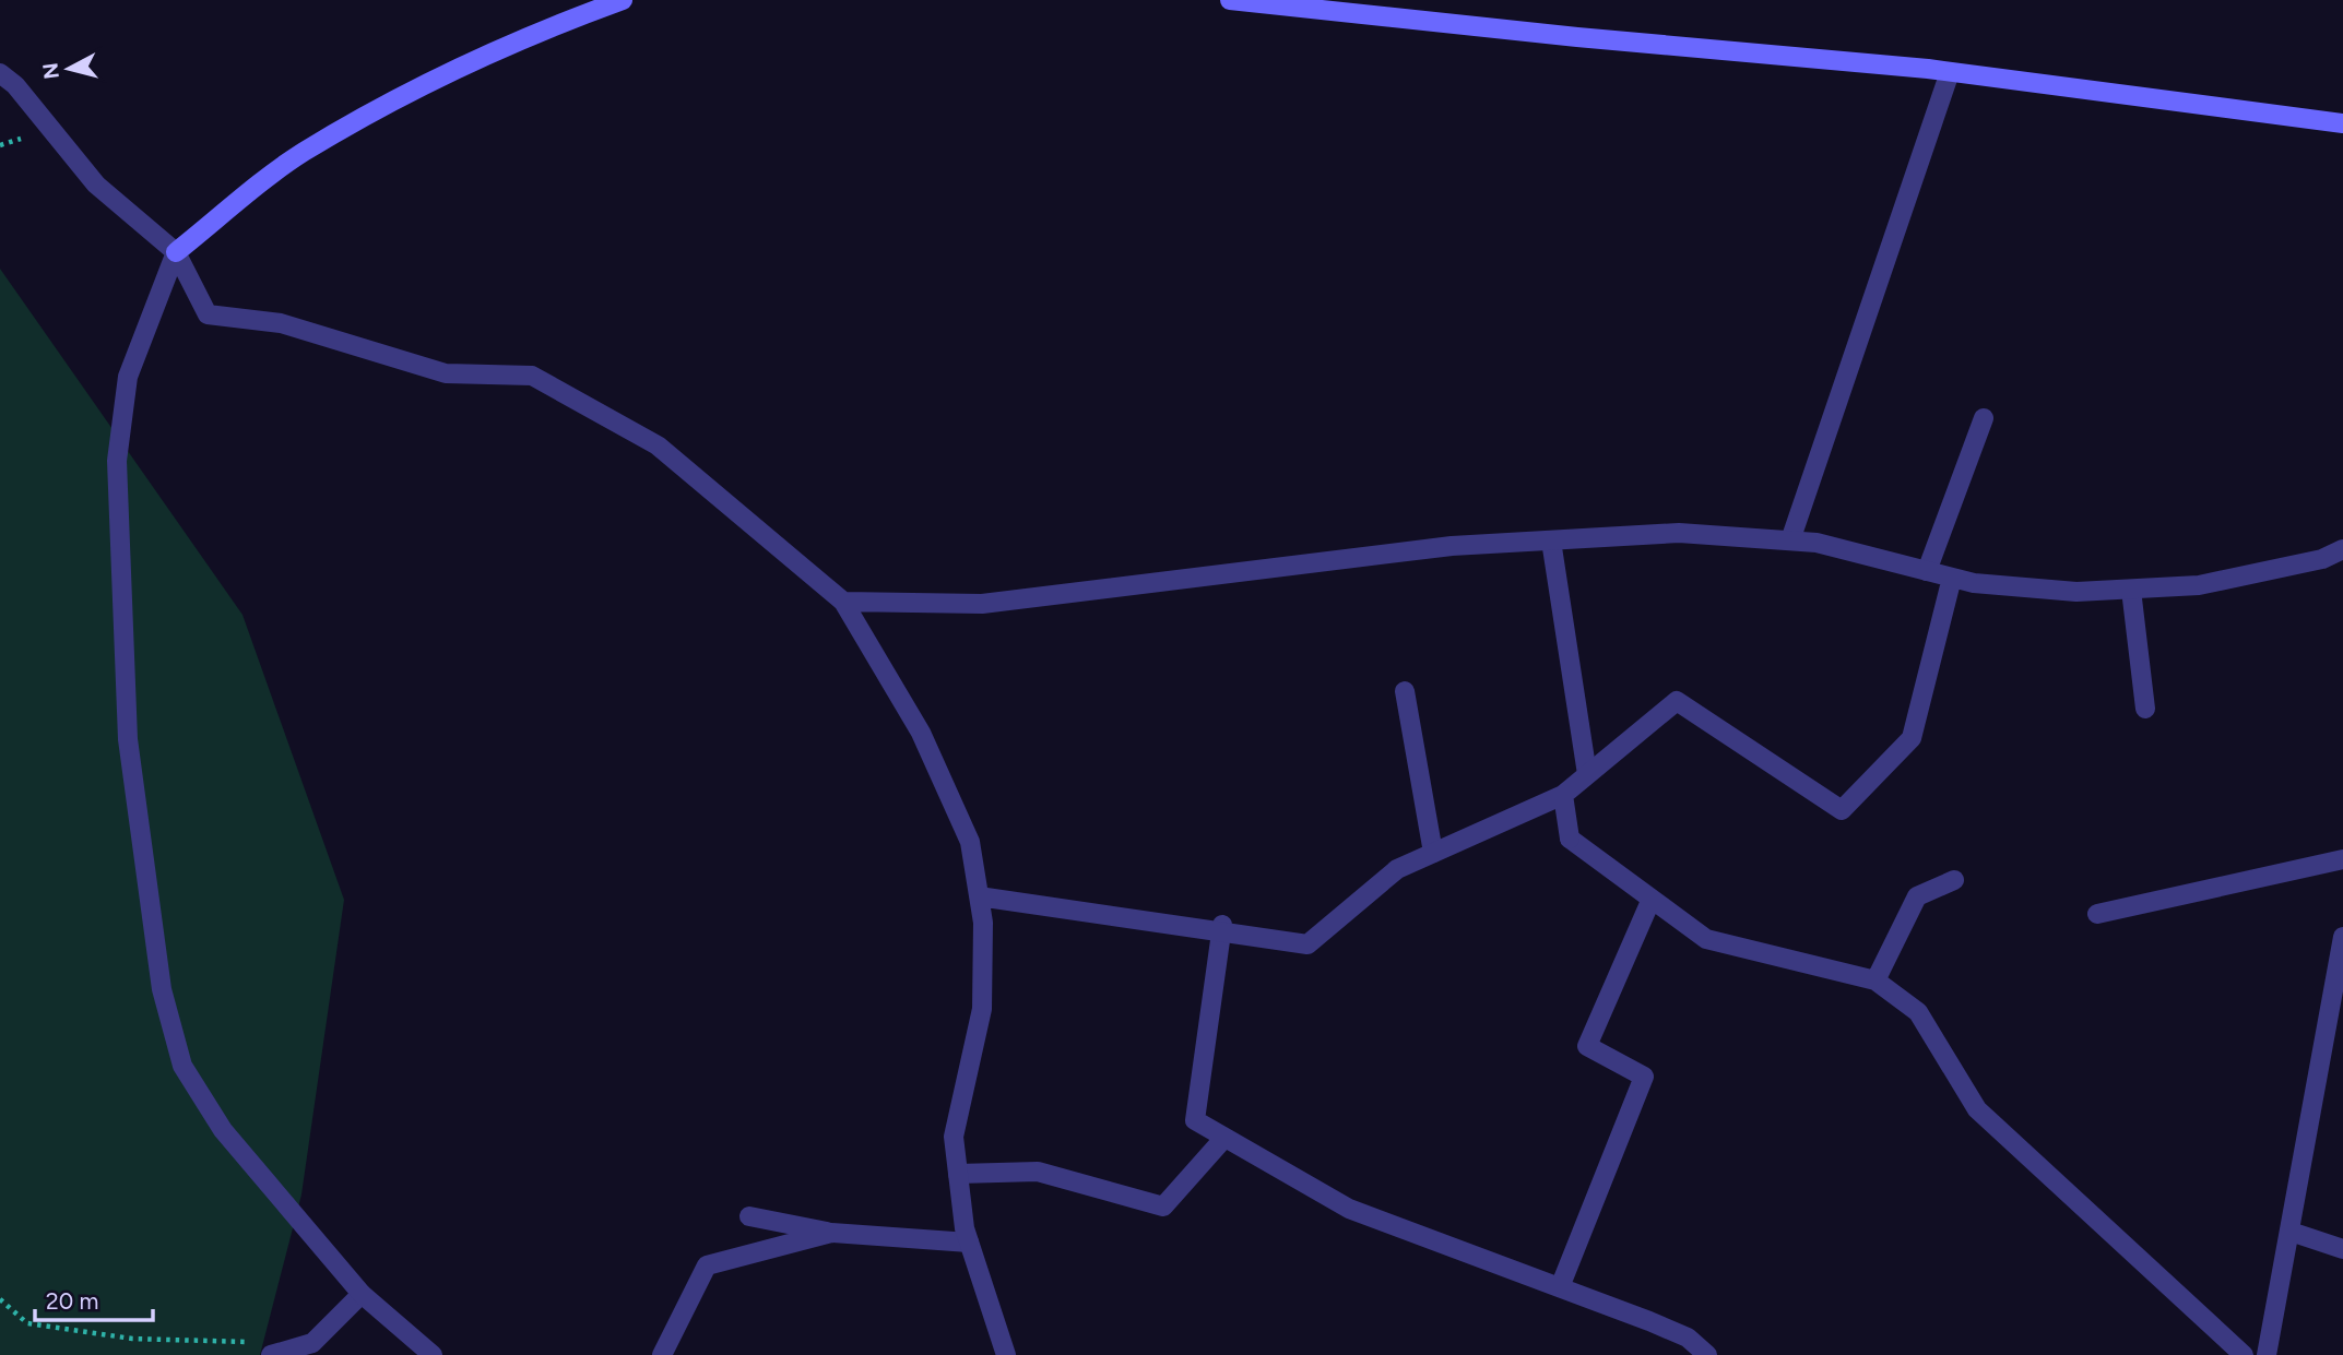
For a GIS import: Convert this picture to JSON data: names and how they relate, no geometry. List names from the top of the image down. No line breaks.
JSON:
{"scale_bar":"20 m","north":"left"}
